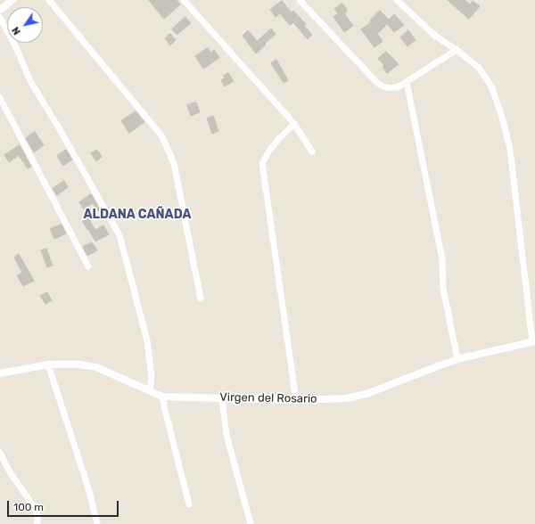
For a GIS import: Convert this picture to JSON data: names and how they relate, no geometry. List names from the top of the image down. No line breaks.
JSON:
{"streets":{"street":["Virgen del Rosario"]},"districts":["ALDANA CAÑADA"],"scale_bar":"100 m","north":"bottom left"}
